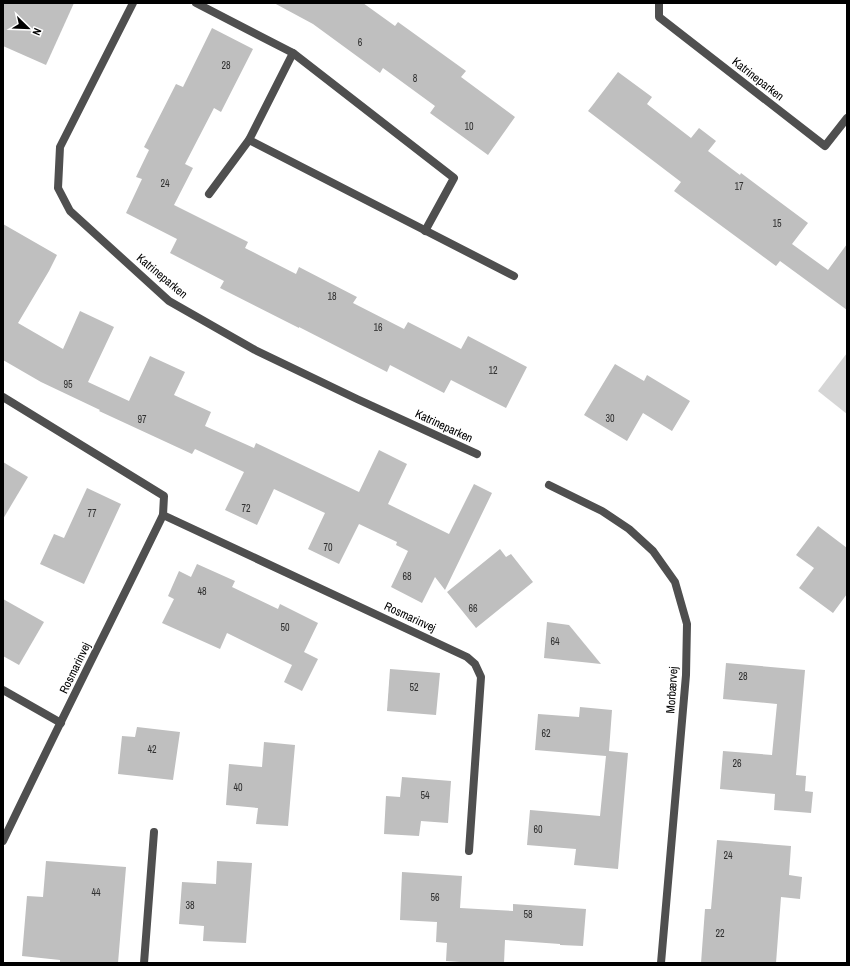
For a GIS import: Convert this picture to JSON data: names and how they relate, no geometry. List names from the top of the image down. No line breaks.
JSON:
{"streets":{"street":["Katrineparken","Rosmarinvej","Morbærvej"]},"house_numbers":["6","28","8","10","24","17","15","18","16","12","95","30","97","72","77","70","68","48","66","50","64","28","52","62","42","26","40","54","60","24","44","56","38","58","22"],"north":"bottom right"}
